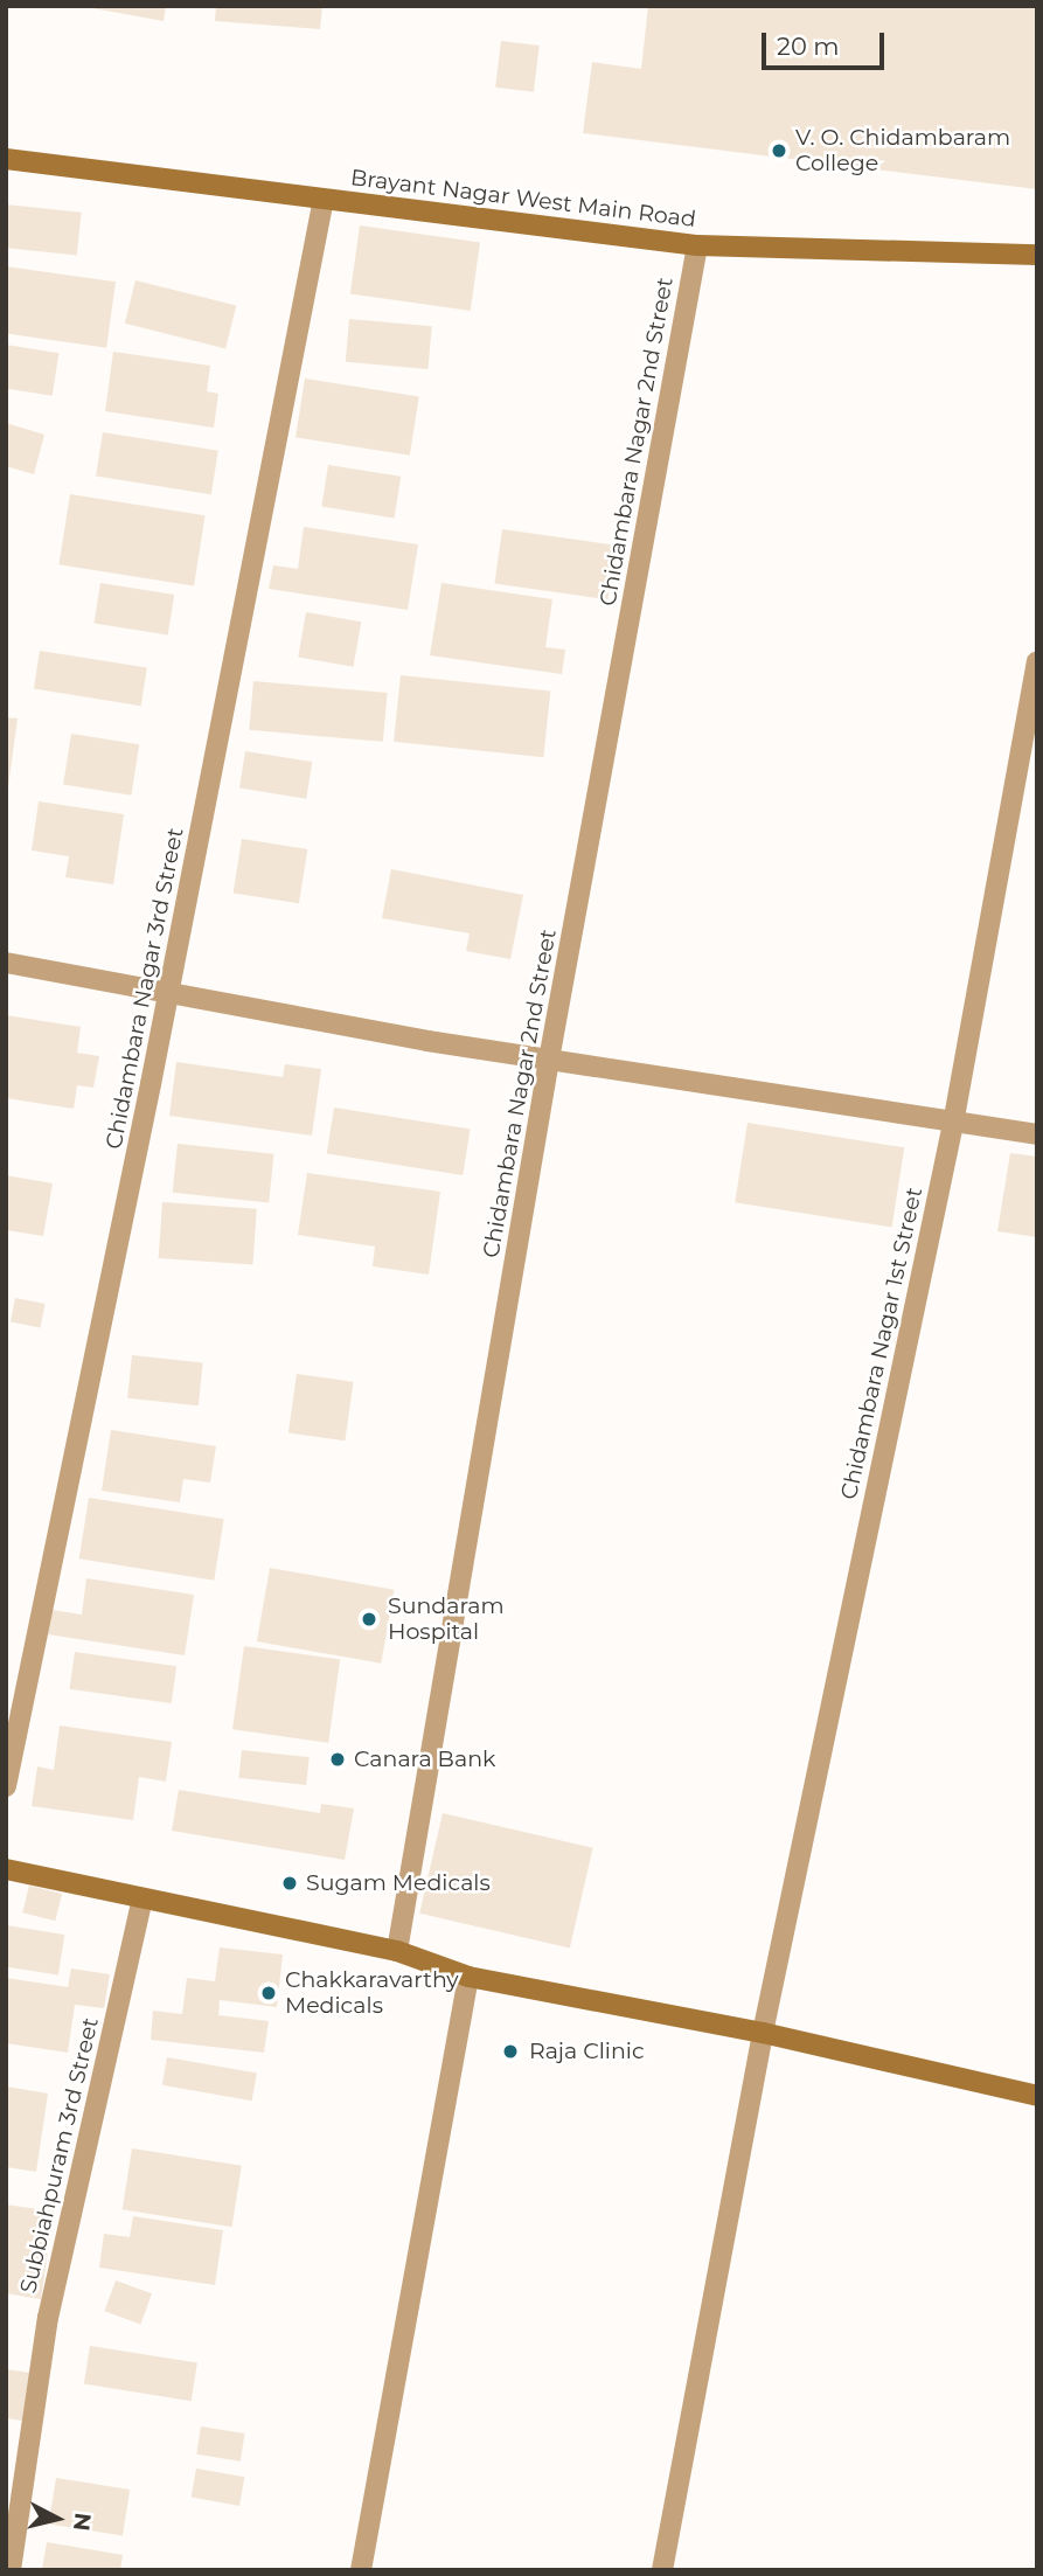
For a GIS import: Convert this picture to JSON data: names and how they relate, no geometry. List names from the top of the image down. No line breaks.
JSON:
{"streets":{"main road":["Brayant Nagar West Main Road"],"street":["Chidambara Nagar 2nd Street","Chidambara Nagar 3rd Street","Chidambara Nagar 1st Street","Subbiahpuram 3rd Street"]},"crossings":[["Brayant Nagar West Main Road","Chidambara Nagar 2nd Street"],["Brayant Nagar West Main Road","Chidambara Nagar 3rd Street"]],"places":["V. O. Chidambaram College","Sundaram Hospital","Canara Bank","Sugam Medicals","Chakkaravarthy Medicals","Raja Clinic"],"scale_bar":"20 m","north":"right"}
